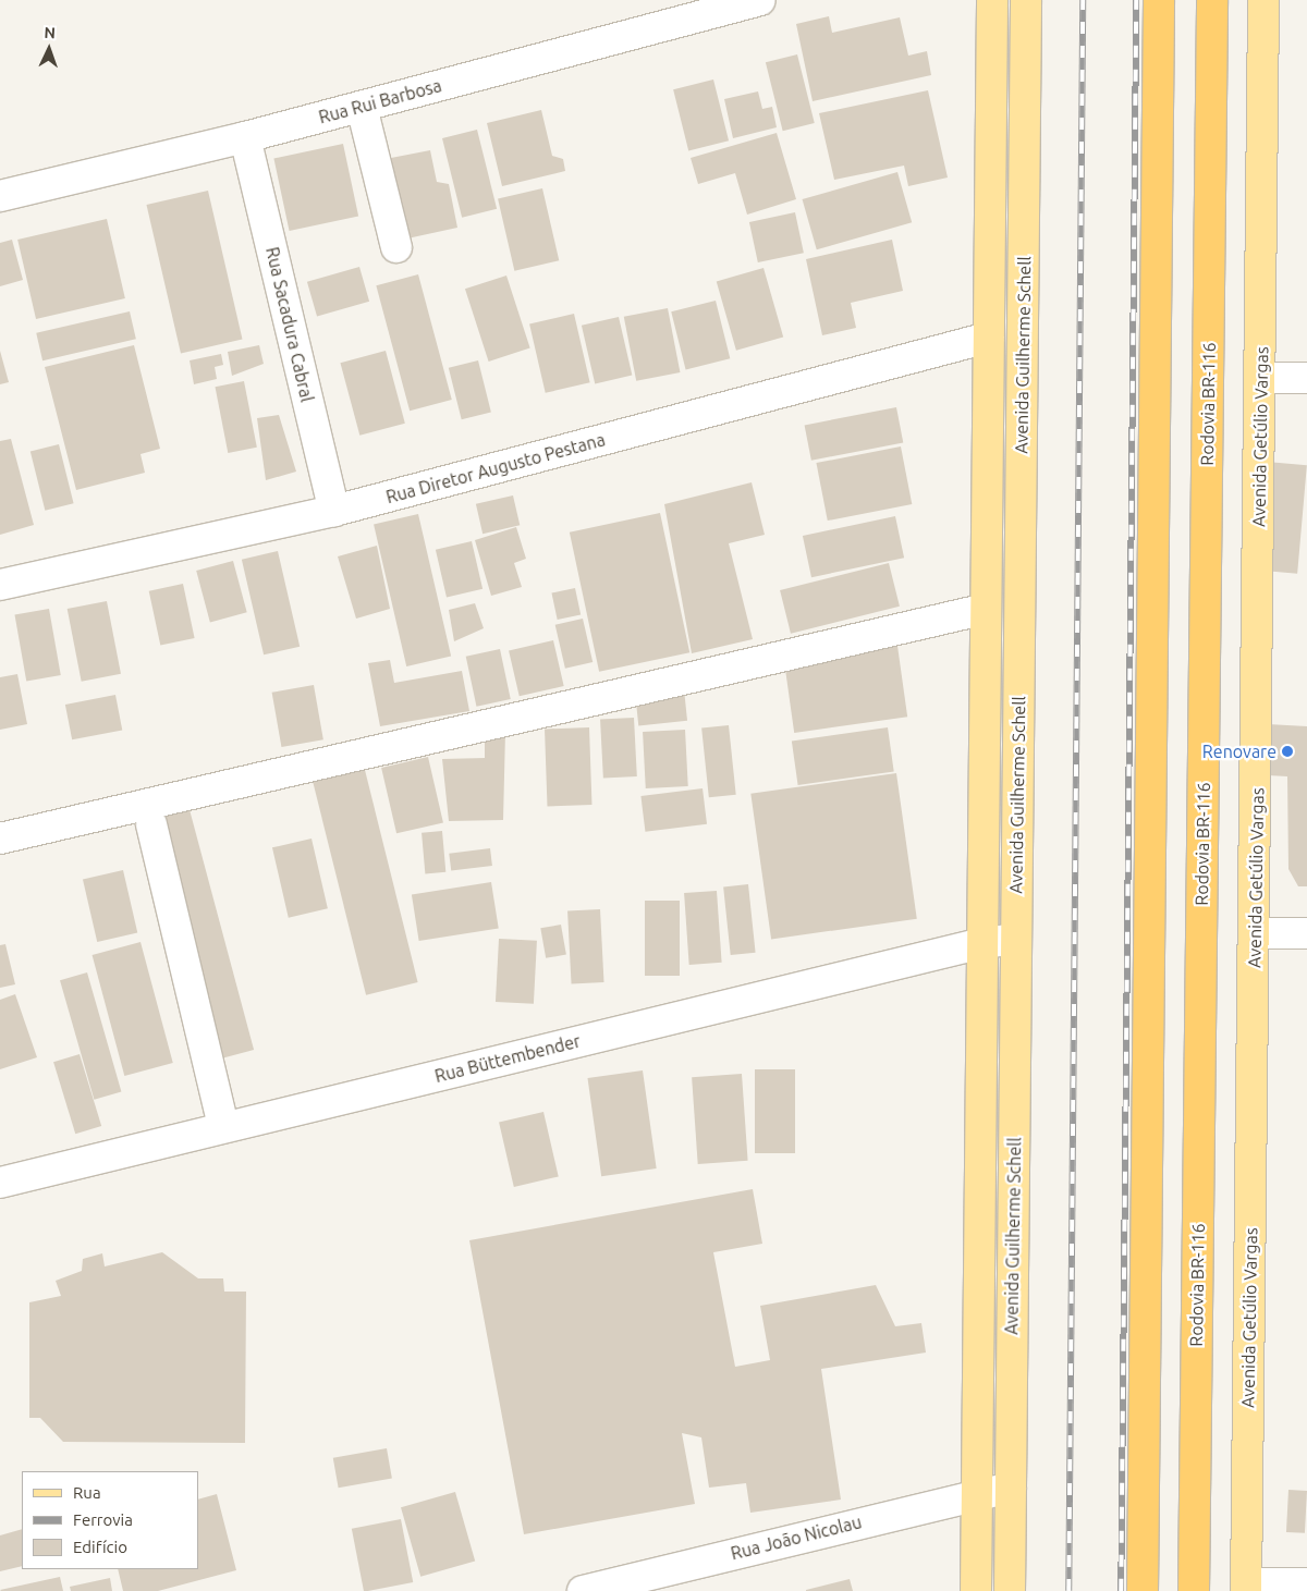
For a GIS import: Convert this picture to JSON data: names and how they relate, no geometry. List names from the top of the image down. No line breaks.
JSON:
{"streets":{"highway":["Rodovia BR-116"],"main road":["Avenida Guilherme Schell","Avenida Getúlio Vargas"],"street":["Rua Rui Barbosa","Rua Sacadura Cabral","Rua Diretor Augusto Pestana","Rua Büttembender","Rua João Nicolau"]},"crossings":[["Rua Rui Barbosa","Rua Sacadura Cabral"],["Rua Sacadura Cabral","Rua Diretor Augusto Pestana"],["Avenida Guilherme Schell","Rua Diretor Augusto Pestana"],["Avenida Guilherme Schell","Rua Büttembender"],["Avenida Guilherme Schell","Rua João Nicolau"]],"places":["Renovare"],"legend":["Rua","Ferrovia","Edifício"],"north":"top"}
